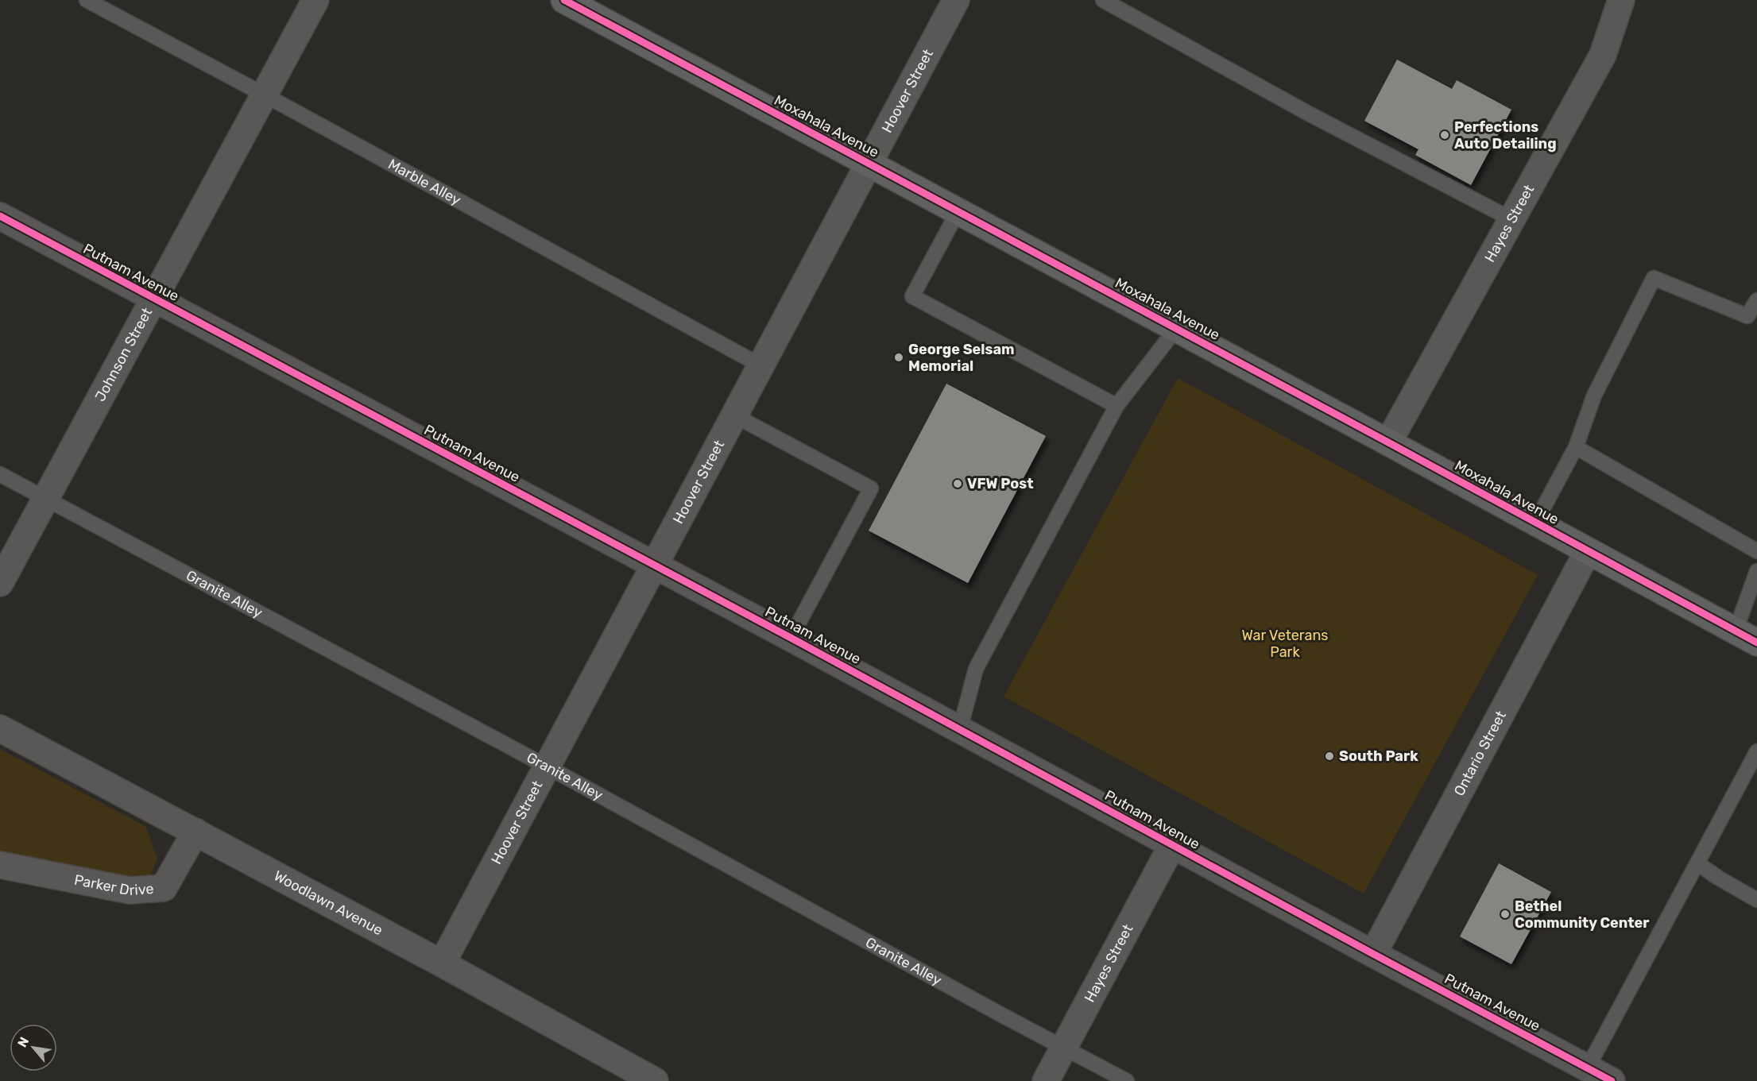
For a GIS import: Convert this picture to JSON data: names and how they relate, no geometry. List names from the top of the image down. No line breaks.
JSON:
{"streets":{"street":["Hoover Street","Moxahala Avenue","Hayes Street","Putnam Avenue","Johnson Street","Ontario Street","Parker Drive","Woodlawn Avenue"],"lane":["Marble Alley","Granite Alley"]},"crossings":[["Hoover Street","Moxahala Avenue"],["Hoover Street","Marble Alley"],["Hoover Street","Putnam Avenue"],["Hoover Street","Granite Alley"],["Hoover Street","Woodlawn Avenue"],["Moxahala Avenue","Hayes Street"],["Moxahala Avenue","Ontario Street"],["Marble Alley","Johnson Street"],["Hayes Street","Putnam Avenue"],["Hayes Street","Granite Alley"],["Putnam Avenue","Johnson Street"],["Putnam Avenue","Ontario Street"],["Johnson Street","Granite Alley"],["Parker Drive","Woodlawn Avenue"]],"parks":["War Veterans Park"],"places":["Perfections Auto Detailing","George Selsam Memorial","VFW Post","South Park","Bethel Community Center"],"north":"top left"}
